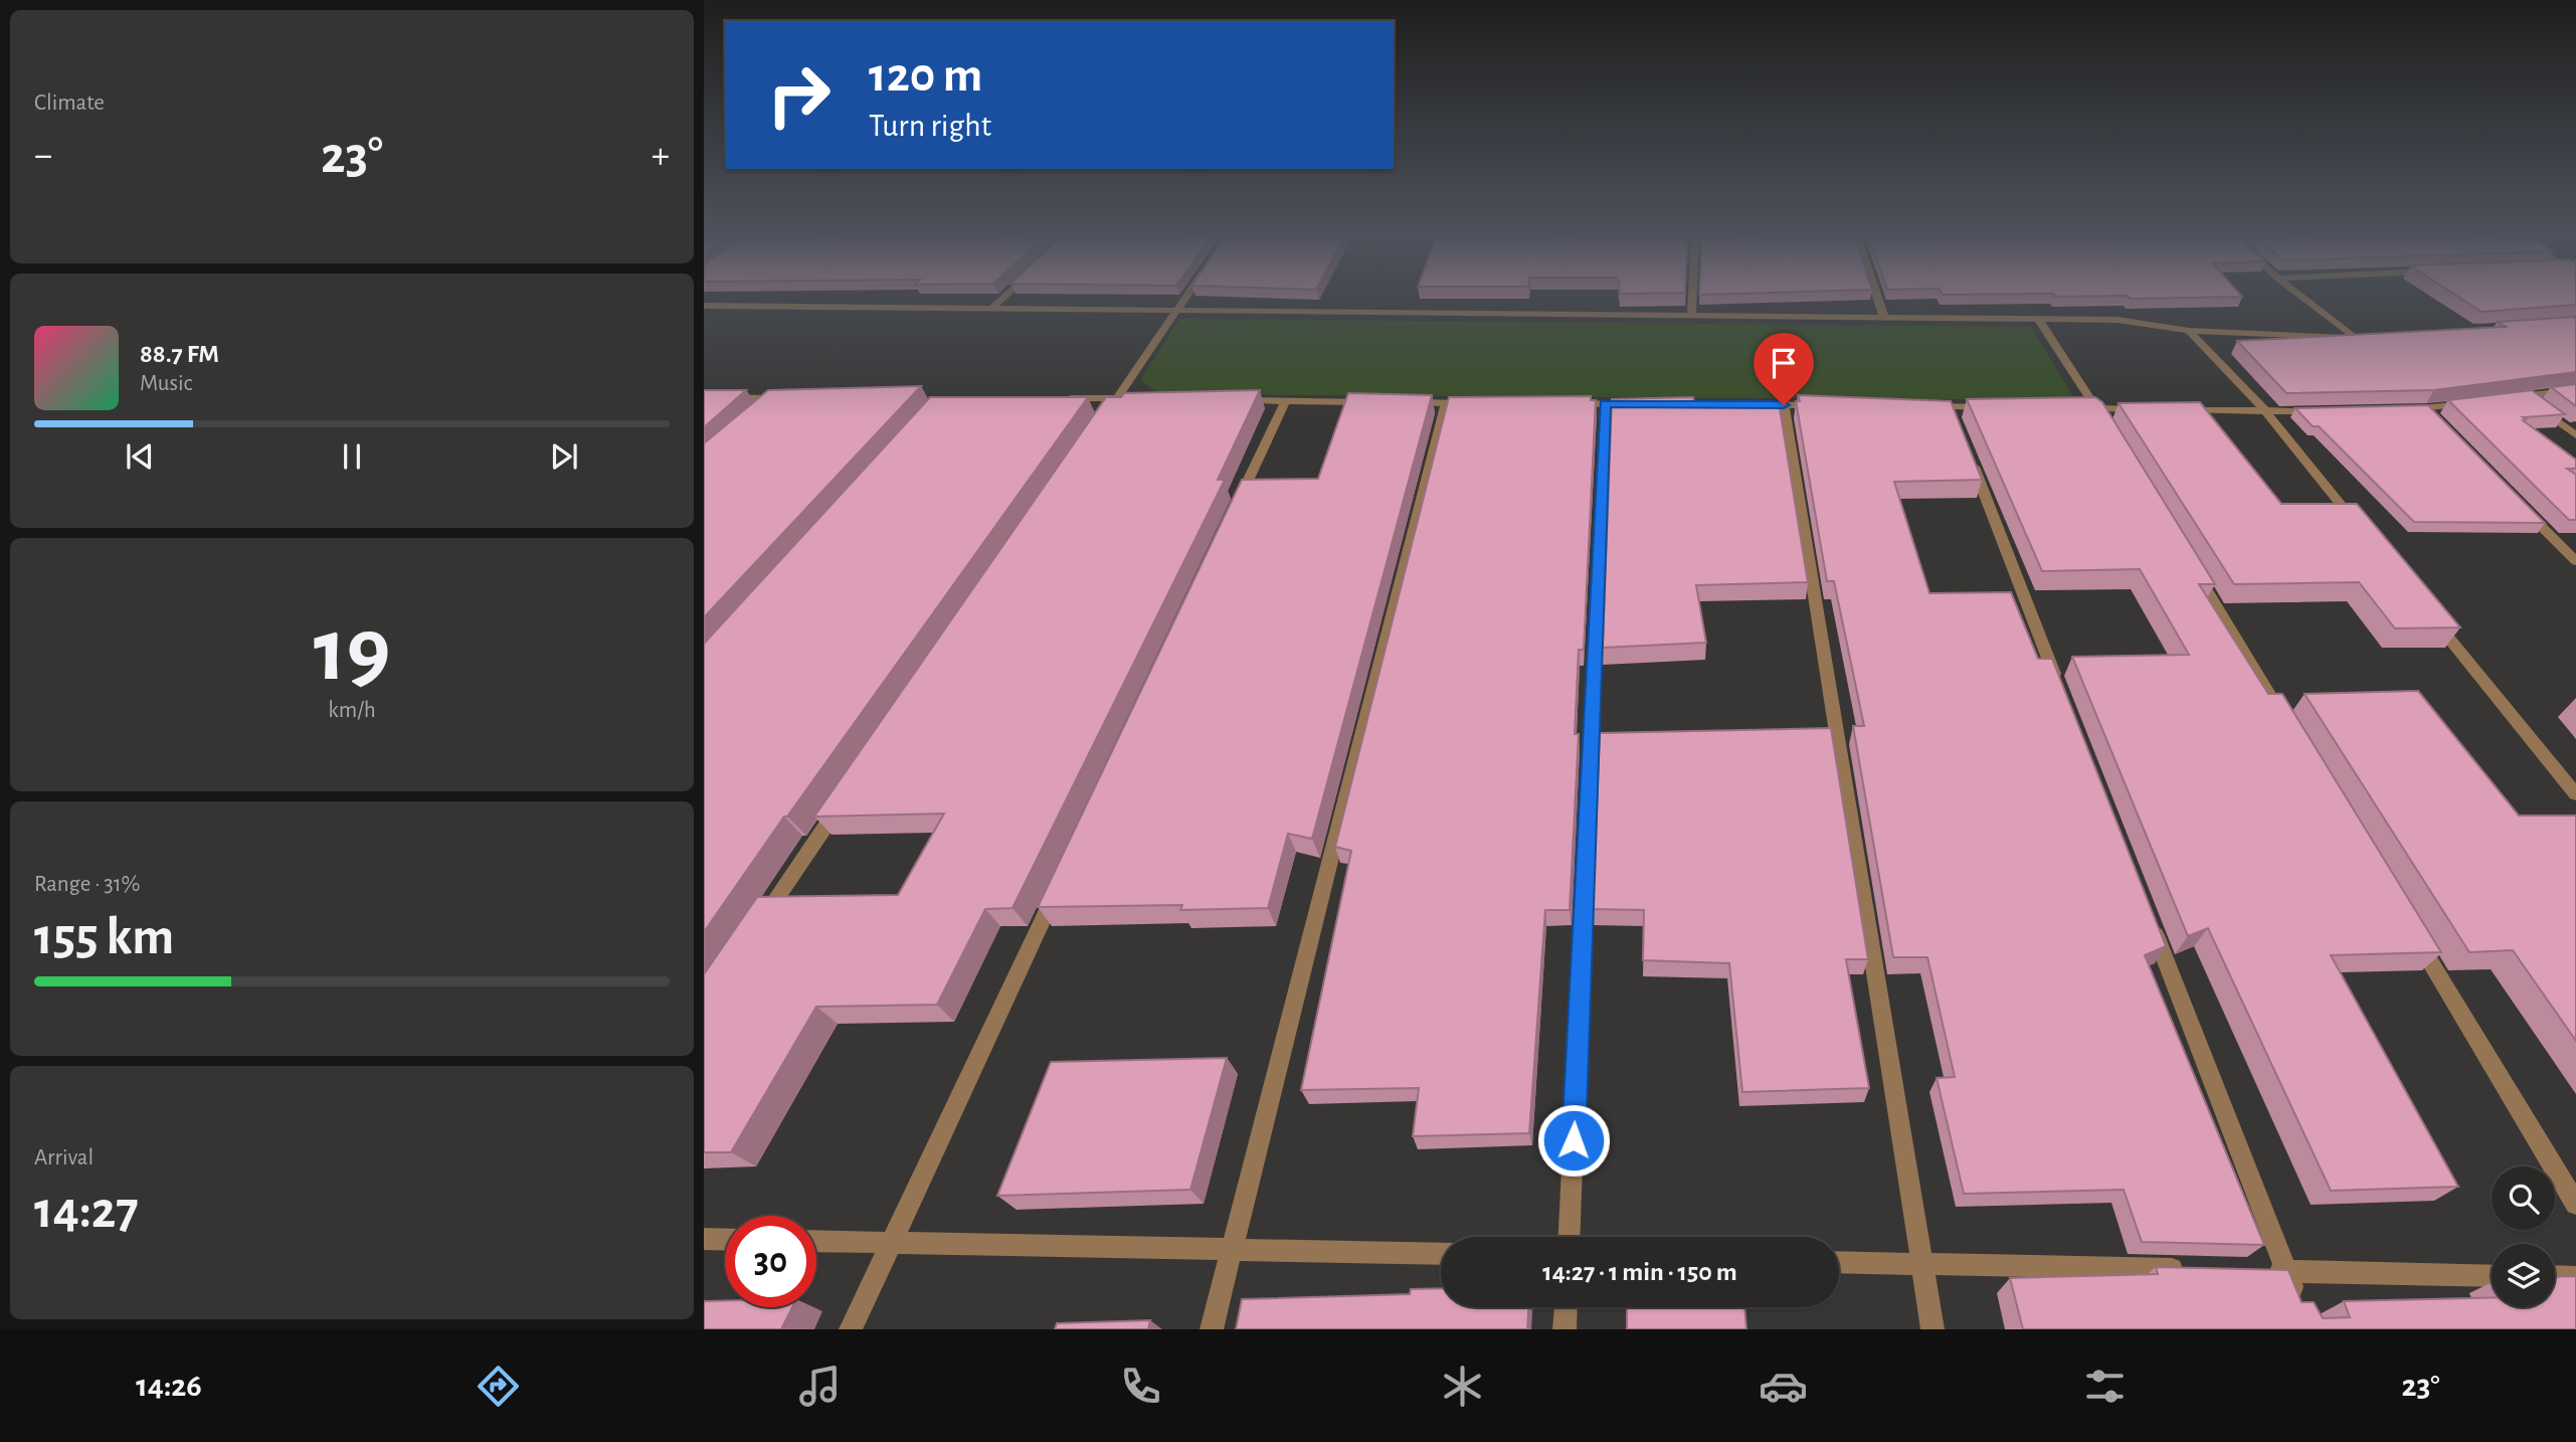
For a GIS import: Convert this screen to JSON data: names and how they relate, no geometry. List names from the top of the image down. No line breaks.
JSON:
{"page":{"tile":["Climate",["19","km/h"],["Range · 31%","155 km"],["Arrival","14:27"]],"turn":["120 m","Turn right"],"heat":["−","23°","+"],"song":["88.7 FM","Music"],"limit":"30","trip":"14:27 · 1 min · 150 m","tabs":["14:26","23°"]}}
